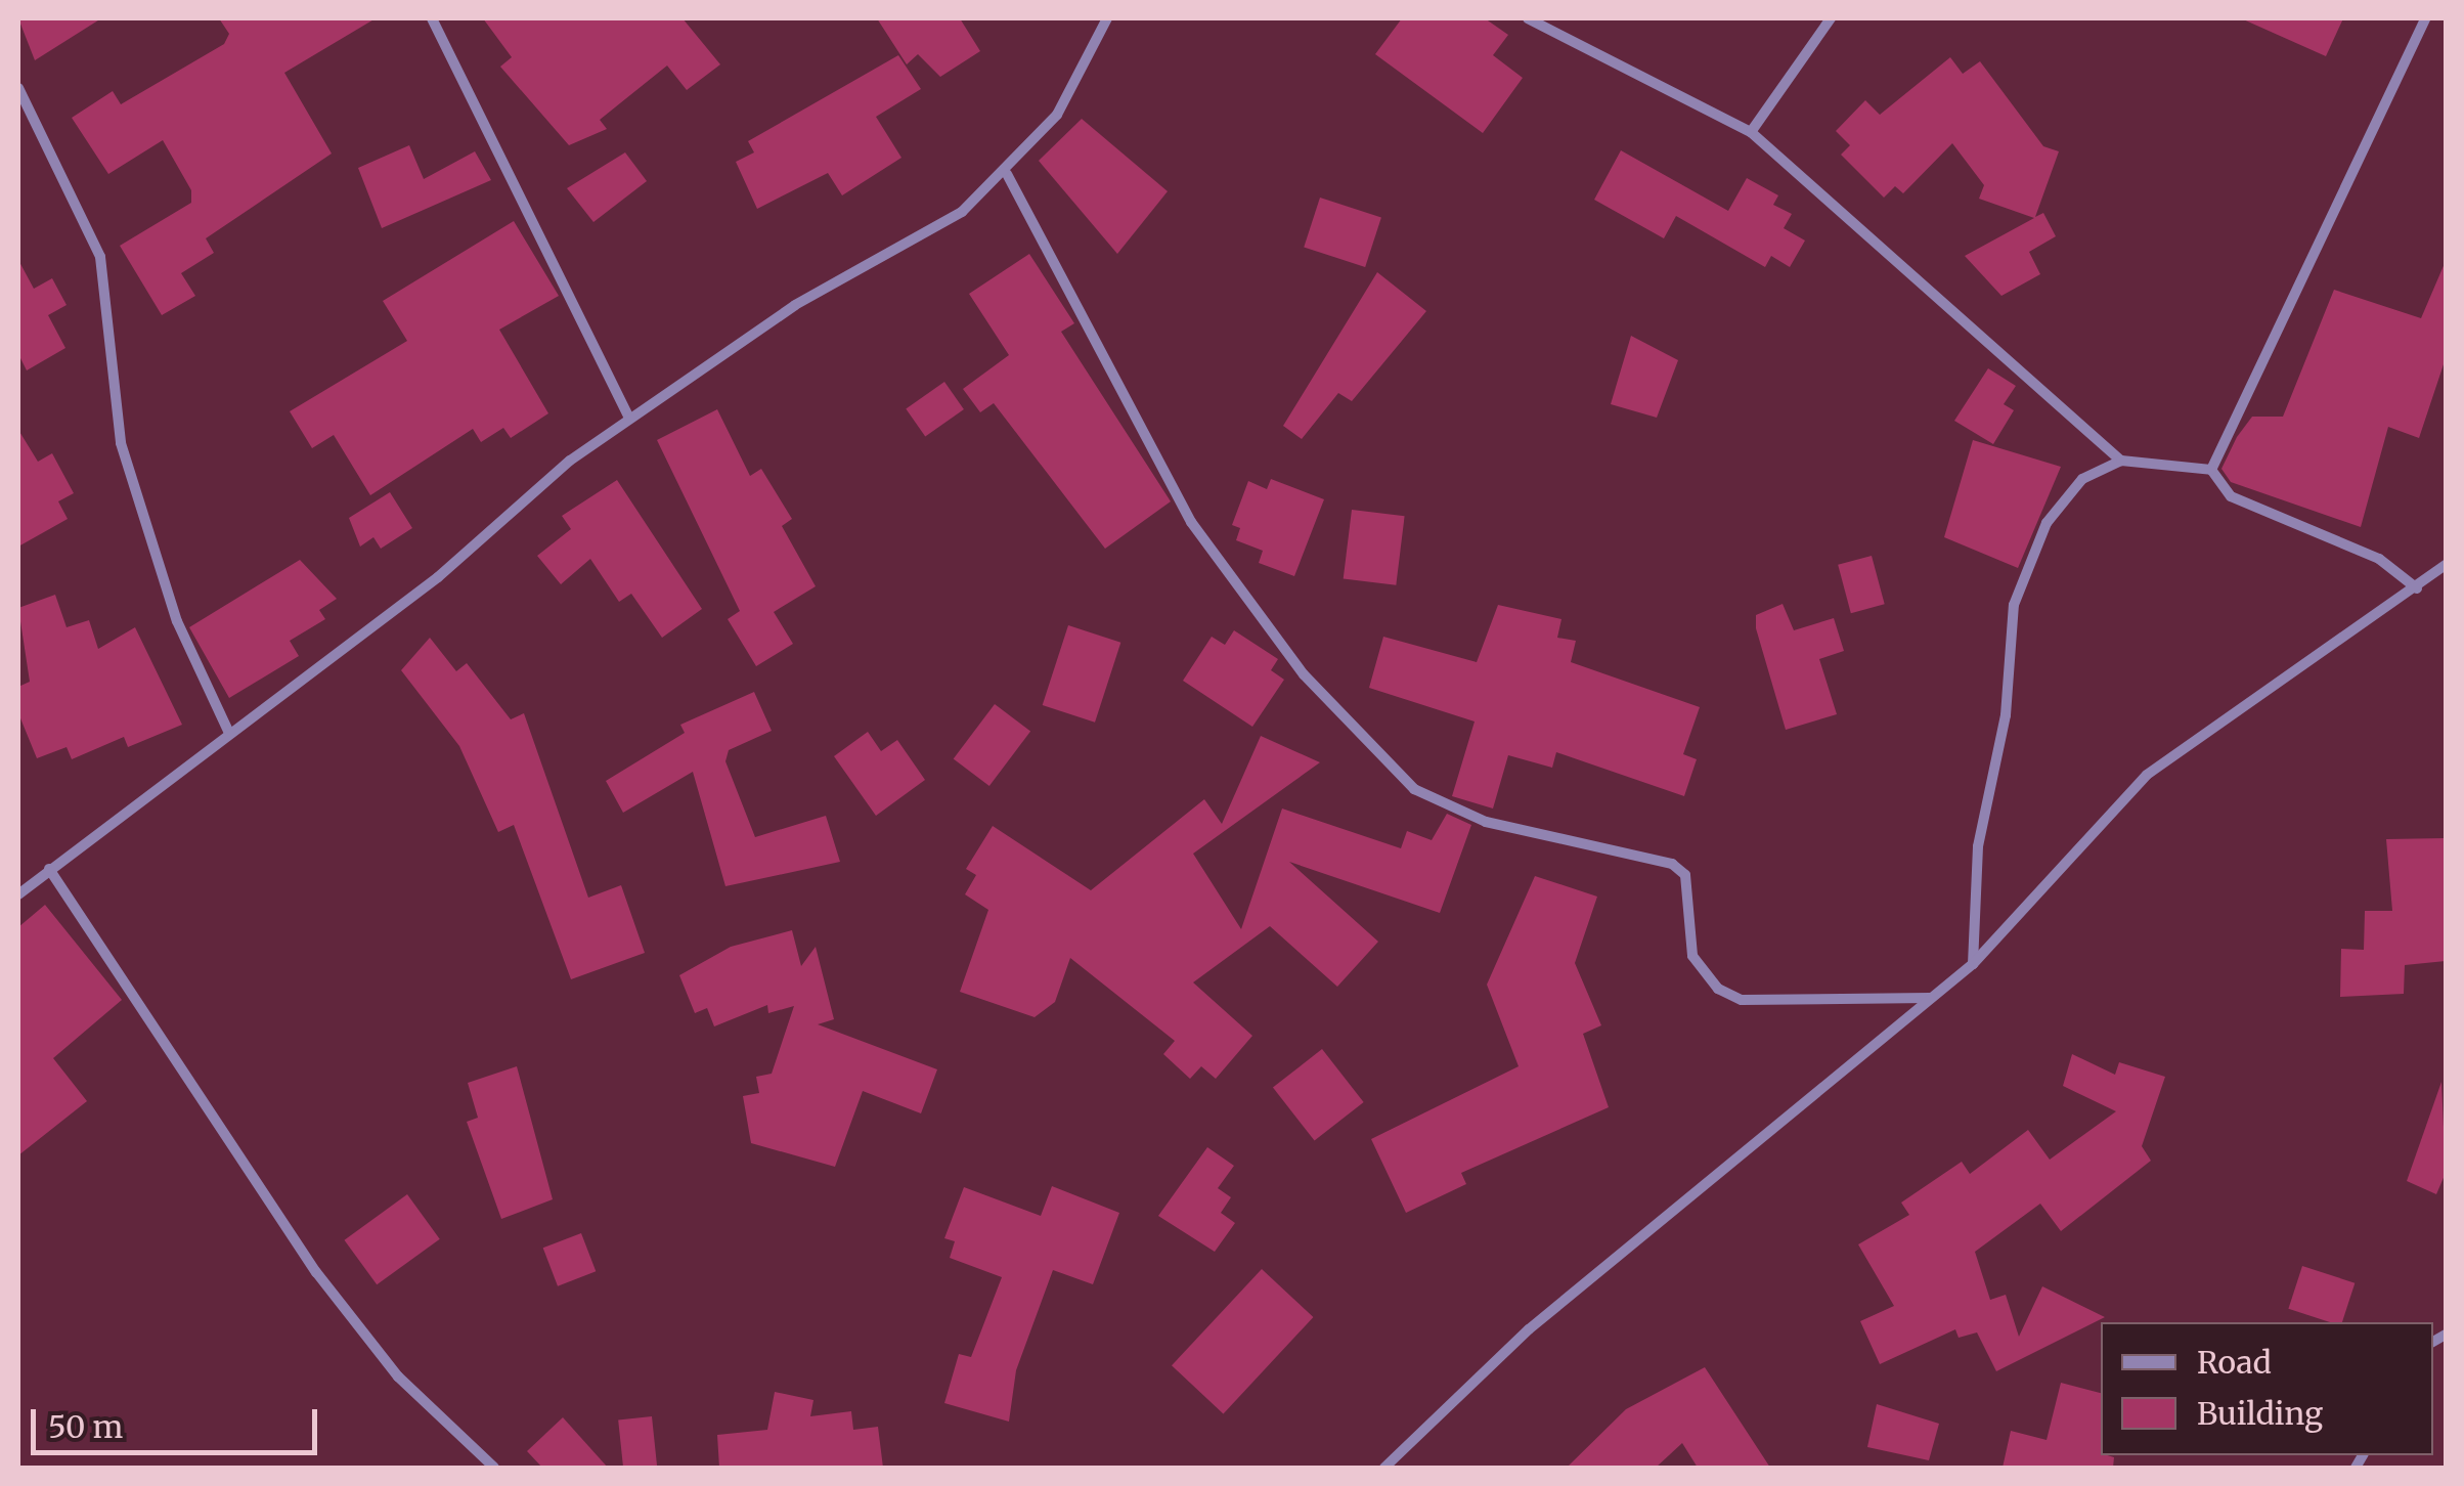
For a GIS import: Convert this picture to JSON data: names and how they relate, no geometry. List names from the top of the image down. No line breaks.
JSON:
{"legend":["Road","Building"],"scale_bar":"50 m"}
